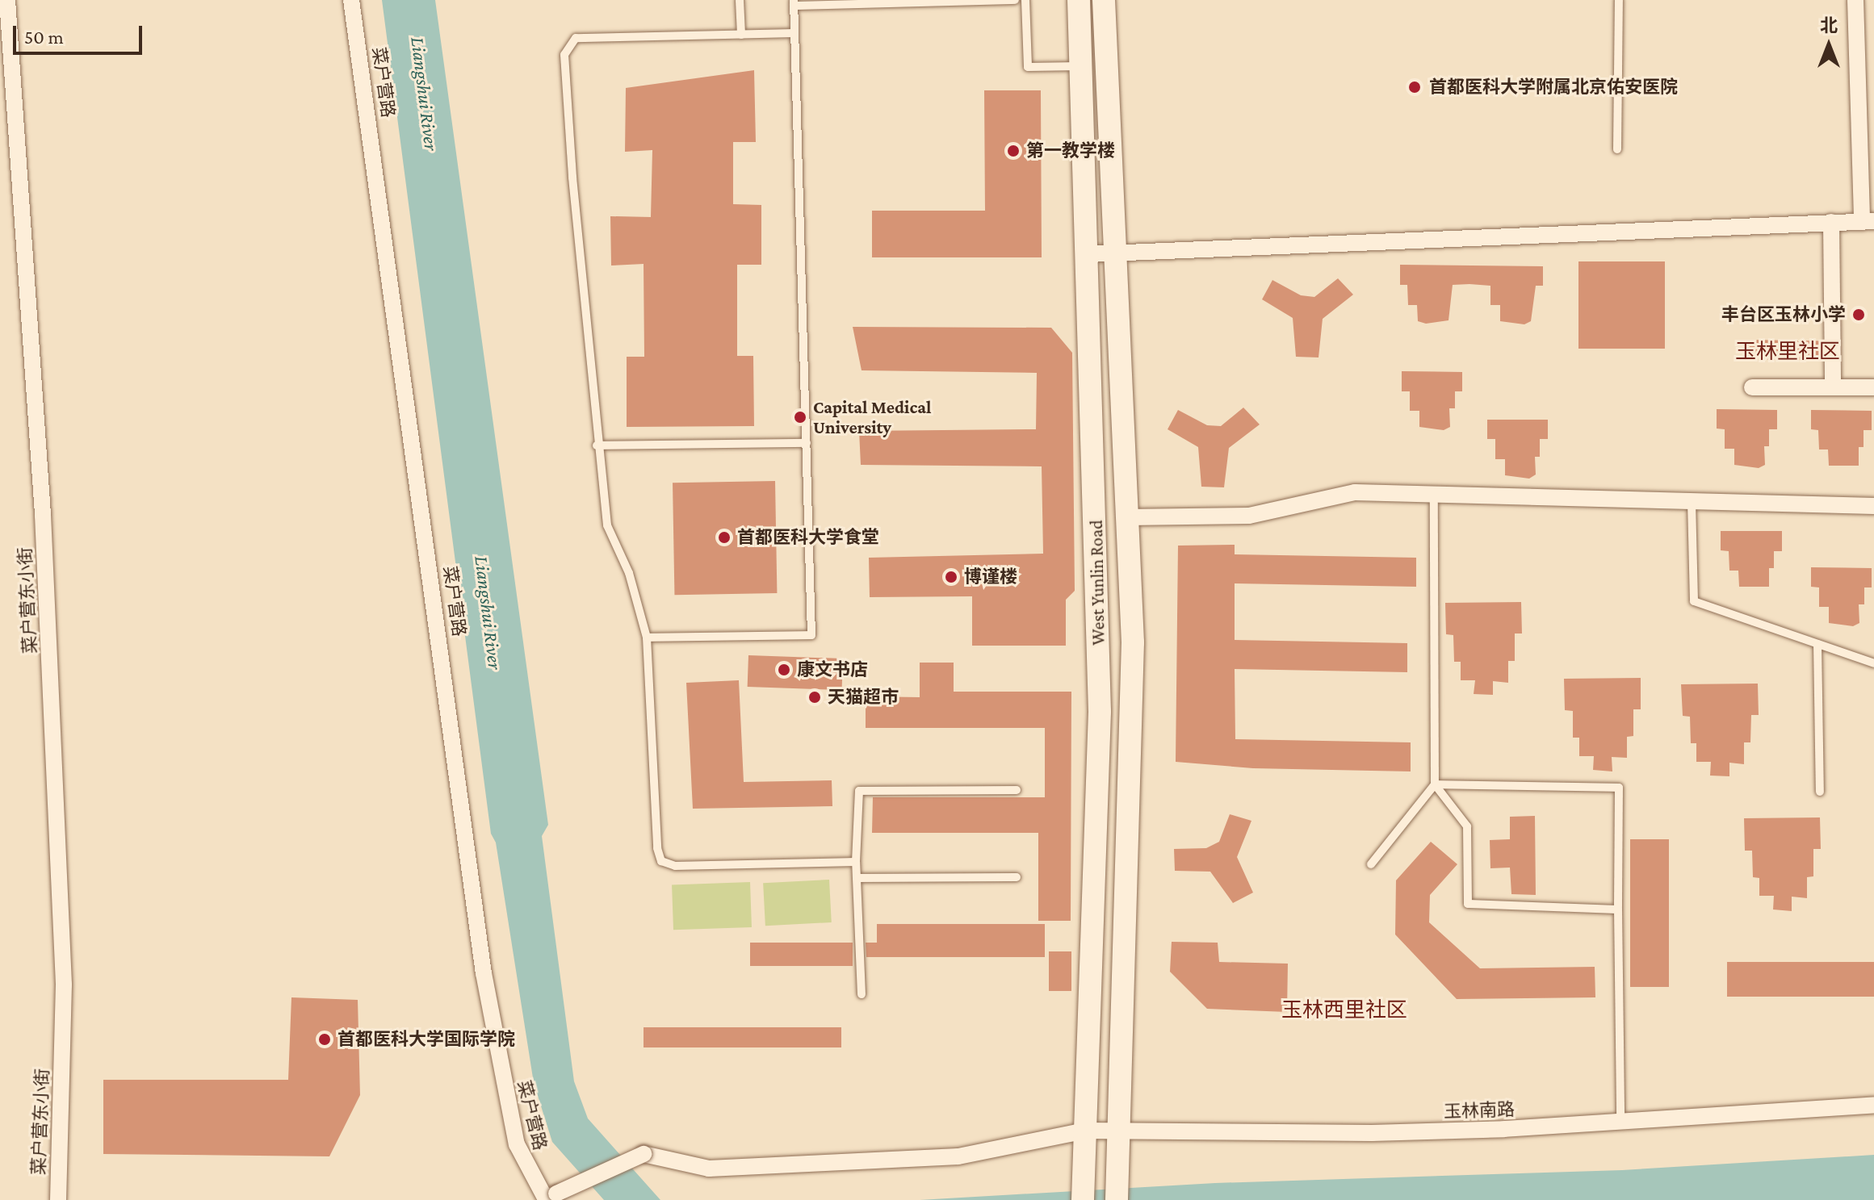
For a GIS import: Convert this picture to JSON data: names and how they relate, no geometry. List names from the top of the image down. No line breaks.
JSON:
{"streets":{"street":["菜户营路","West Yunlin Road","菜户营东小街","玉林南路"]},"crossings":[["菜户营路","玉林南路"],["West Yunlin Road","玉林南路"]],"districts":["玉林里社区","玉林西里社区"],"water":["Liangshui River"],"places":["首都医科大学附属北京佑安医院","第一教学楼","丰台区玉林小学","Capital Medical University","首都医科大学食堂","博谨楼","康文书店","天猫超市","首都医科大学国际学院"],"scale_bar":"50 m","north":"top"}
